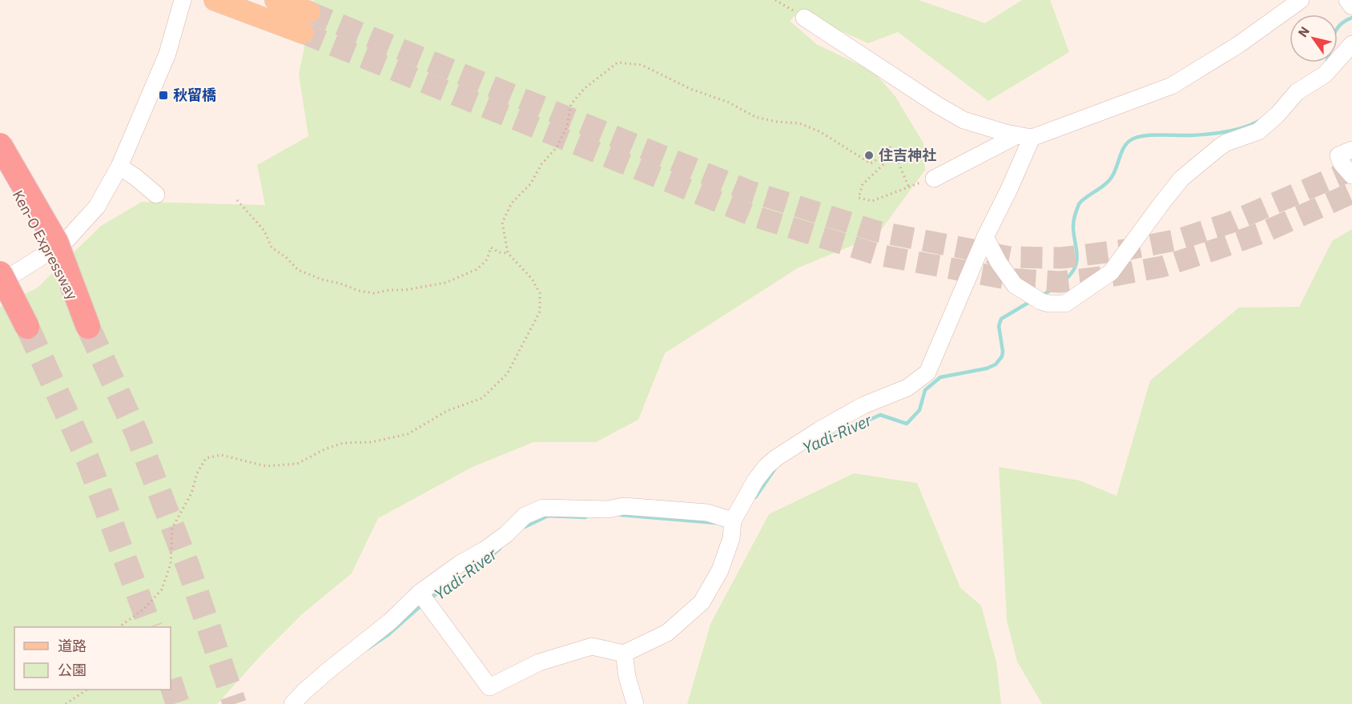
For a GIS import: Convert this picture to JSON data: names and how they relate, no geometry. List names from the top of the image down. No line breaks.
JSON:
{"streets":{"highway":["Ken-O Expressway"]},"water":["Yadi-River"],"places":{"transit":["秋留橋"],"other":["住吉神社"]},"legend":["道路","公園"],"north":"top left"}
